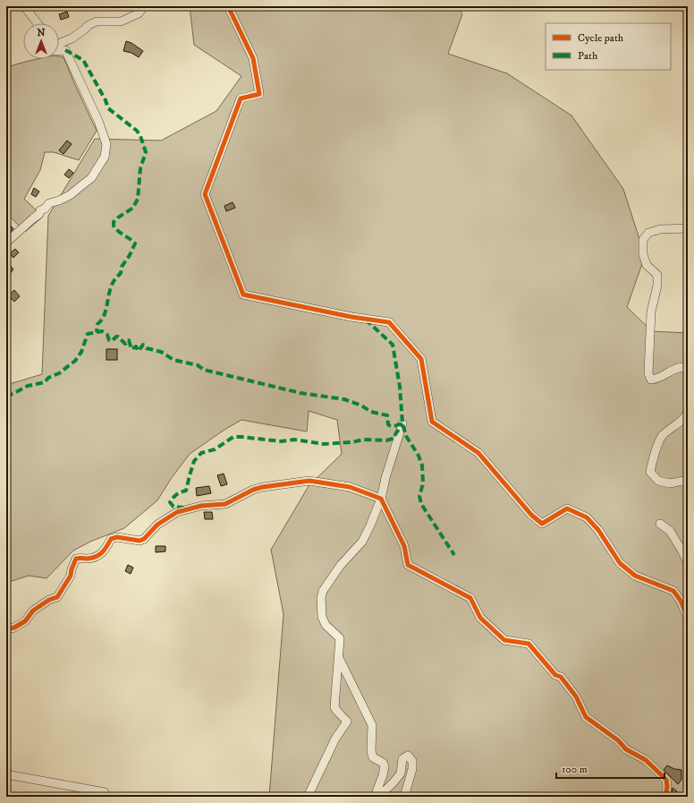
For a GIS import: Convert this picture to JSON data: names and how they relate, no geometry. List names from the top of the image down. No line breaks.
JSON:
{"legend":["Cycle path","Path"],"scale_bar":"100 m","north":"top"}
